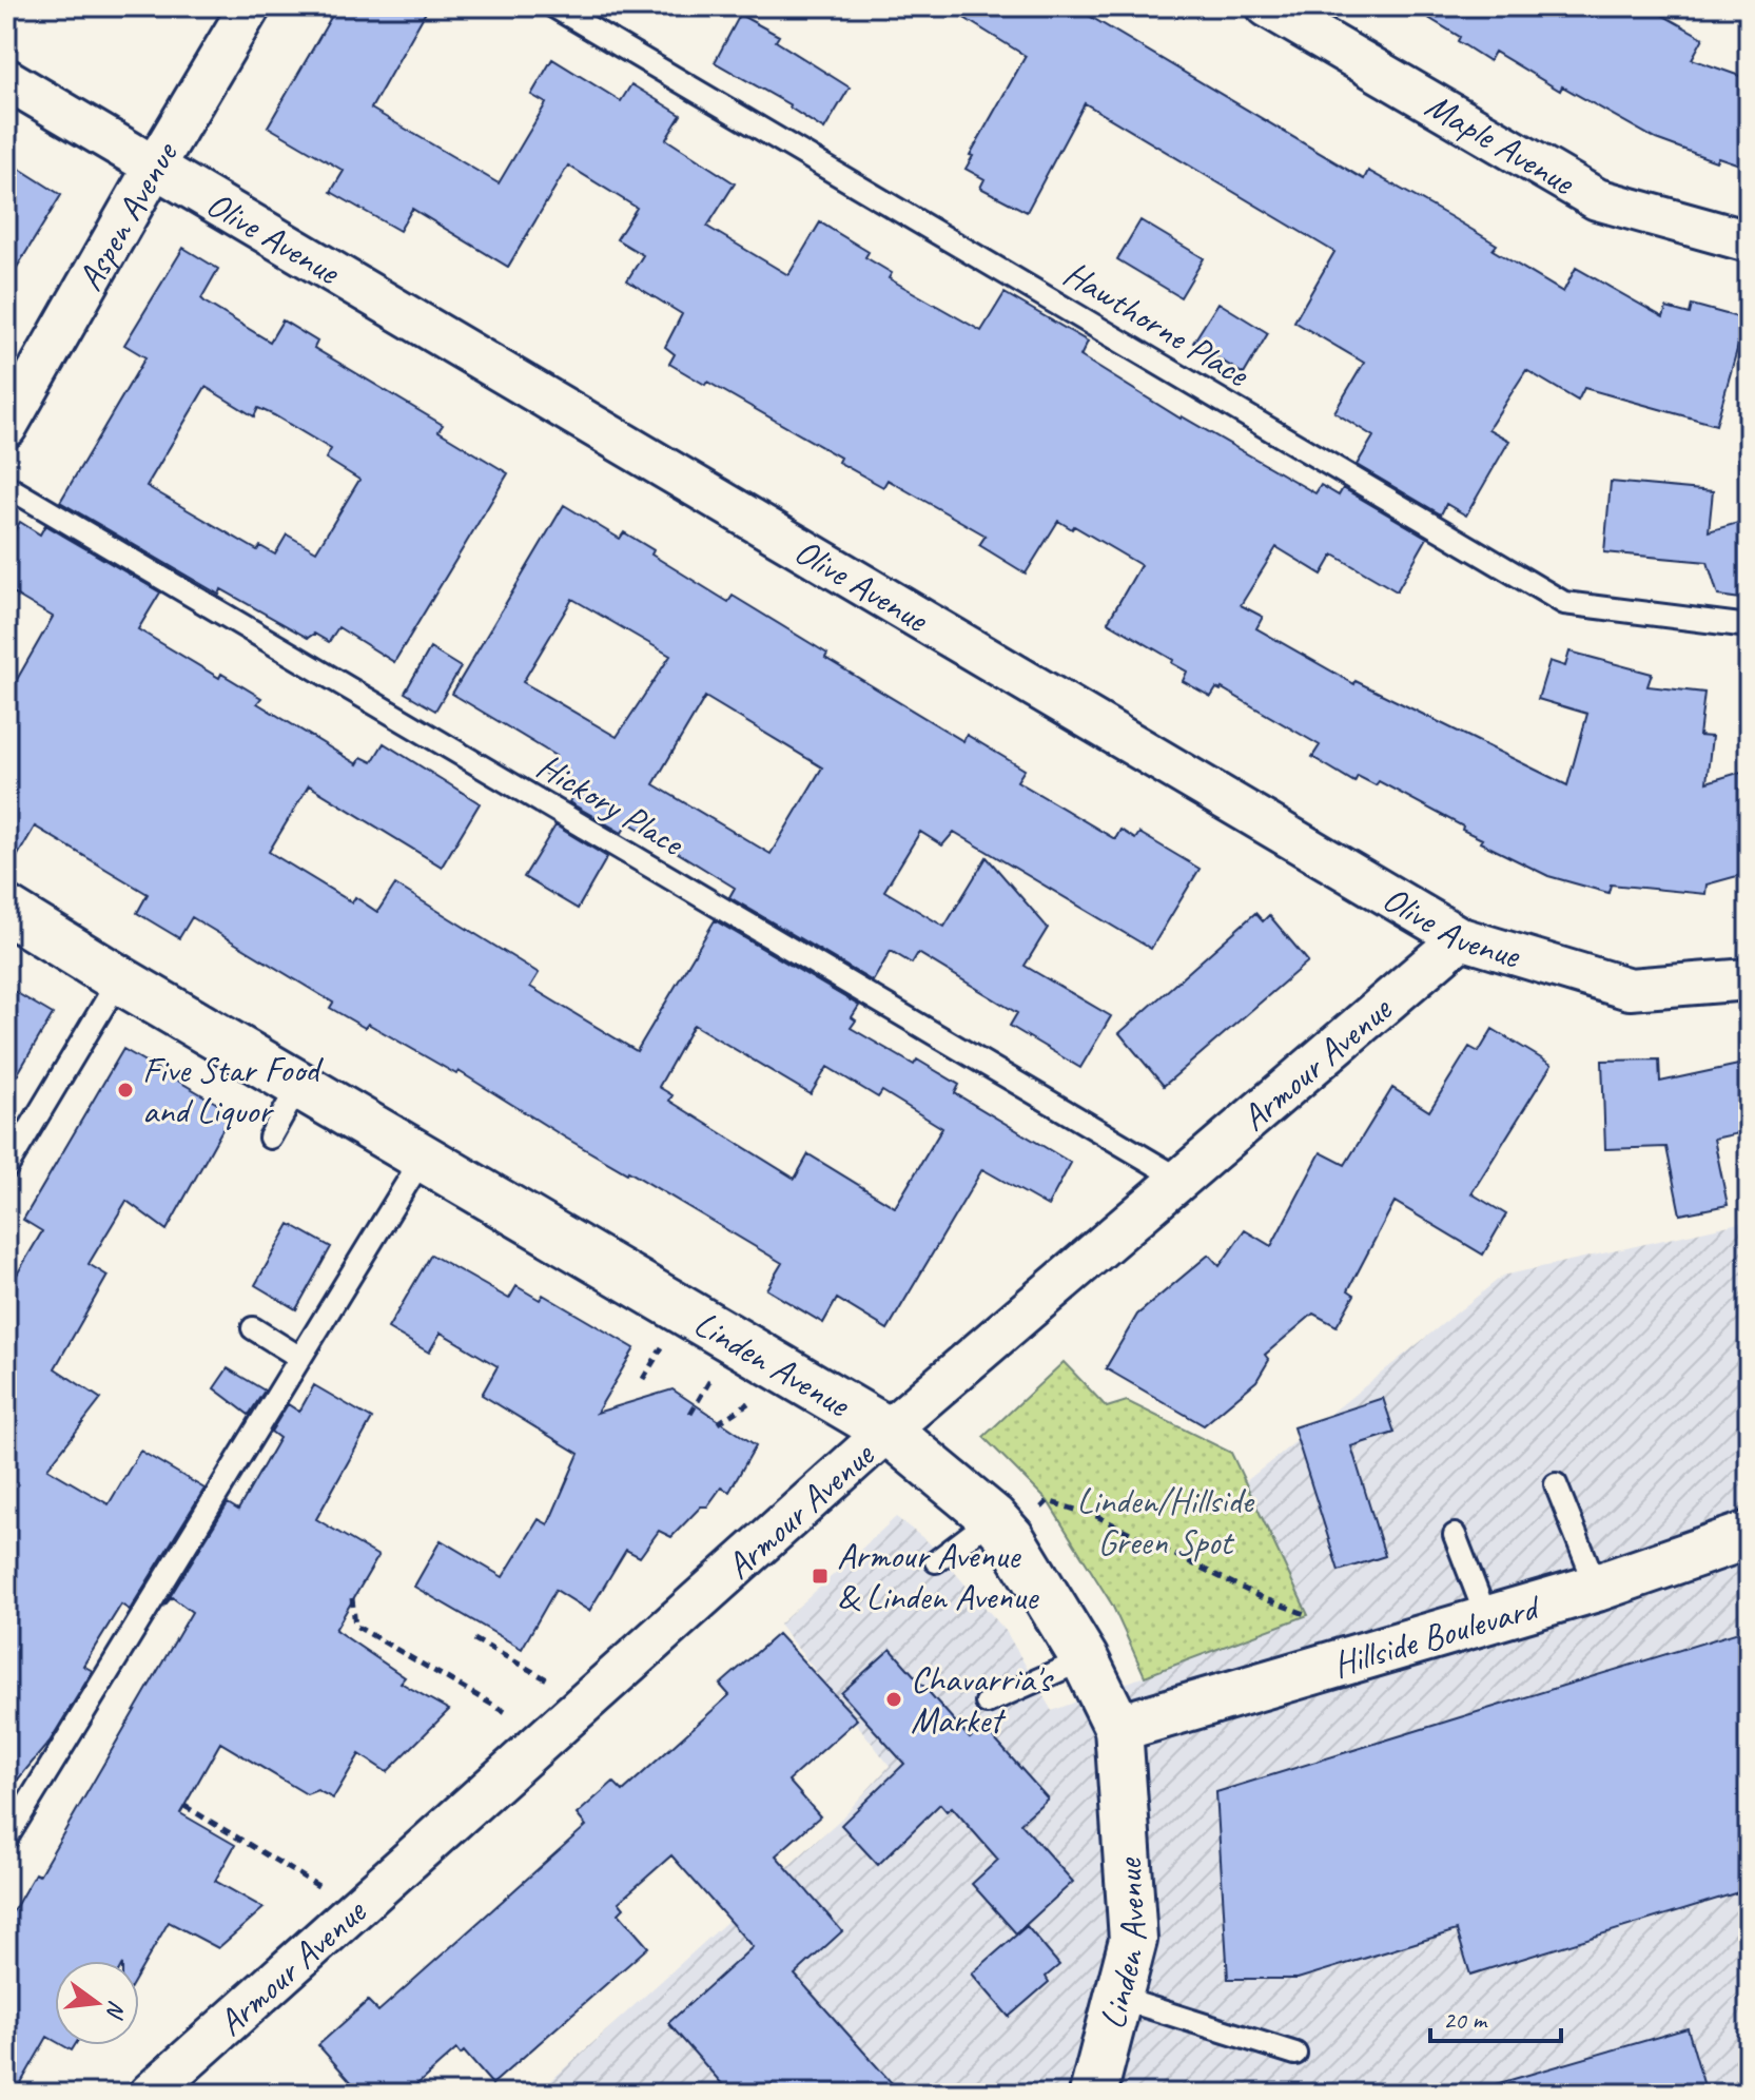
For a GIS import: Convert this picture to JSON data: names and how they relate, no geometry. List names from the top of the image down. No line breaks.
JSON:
{"streets":{"street":["Maple Avenue","Aspen Avenue","Olive Avenue","Armour Avenue","Linden Avenue","Hillside Boulevard"],"lane":["Hawthorne Place","Hickory Place"]},"crossings":[["Aspen Avenue","Olive Avenue"],["Olive Avenue","Armour Avenue"],["Hickory Place","Armour Avenue"],["Armour Avenue","Linden Avenue"],["Linden Avenue","Hillside Boulevard"]],"parks":["Linden/Hillside Green Spot"],"places":{"other":["Five Star Food and Liquor","Chavarria's Market"],"transit":["Armour Avenue & Linden Avenue"]},"scale_bar":"20 m","north":"right"}
